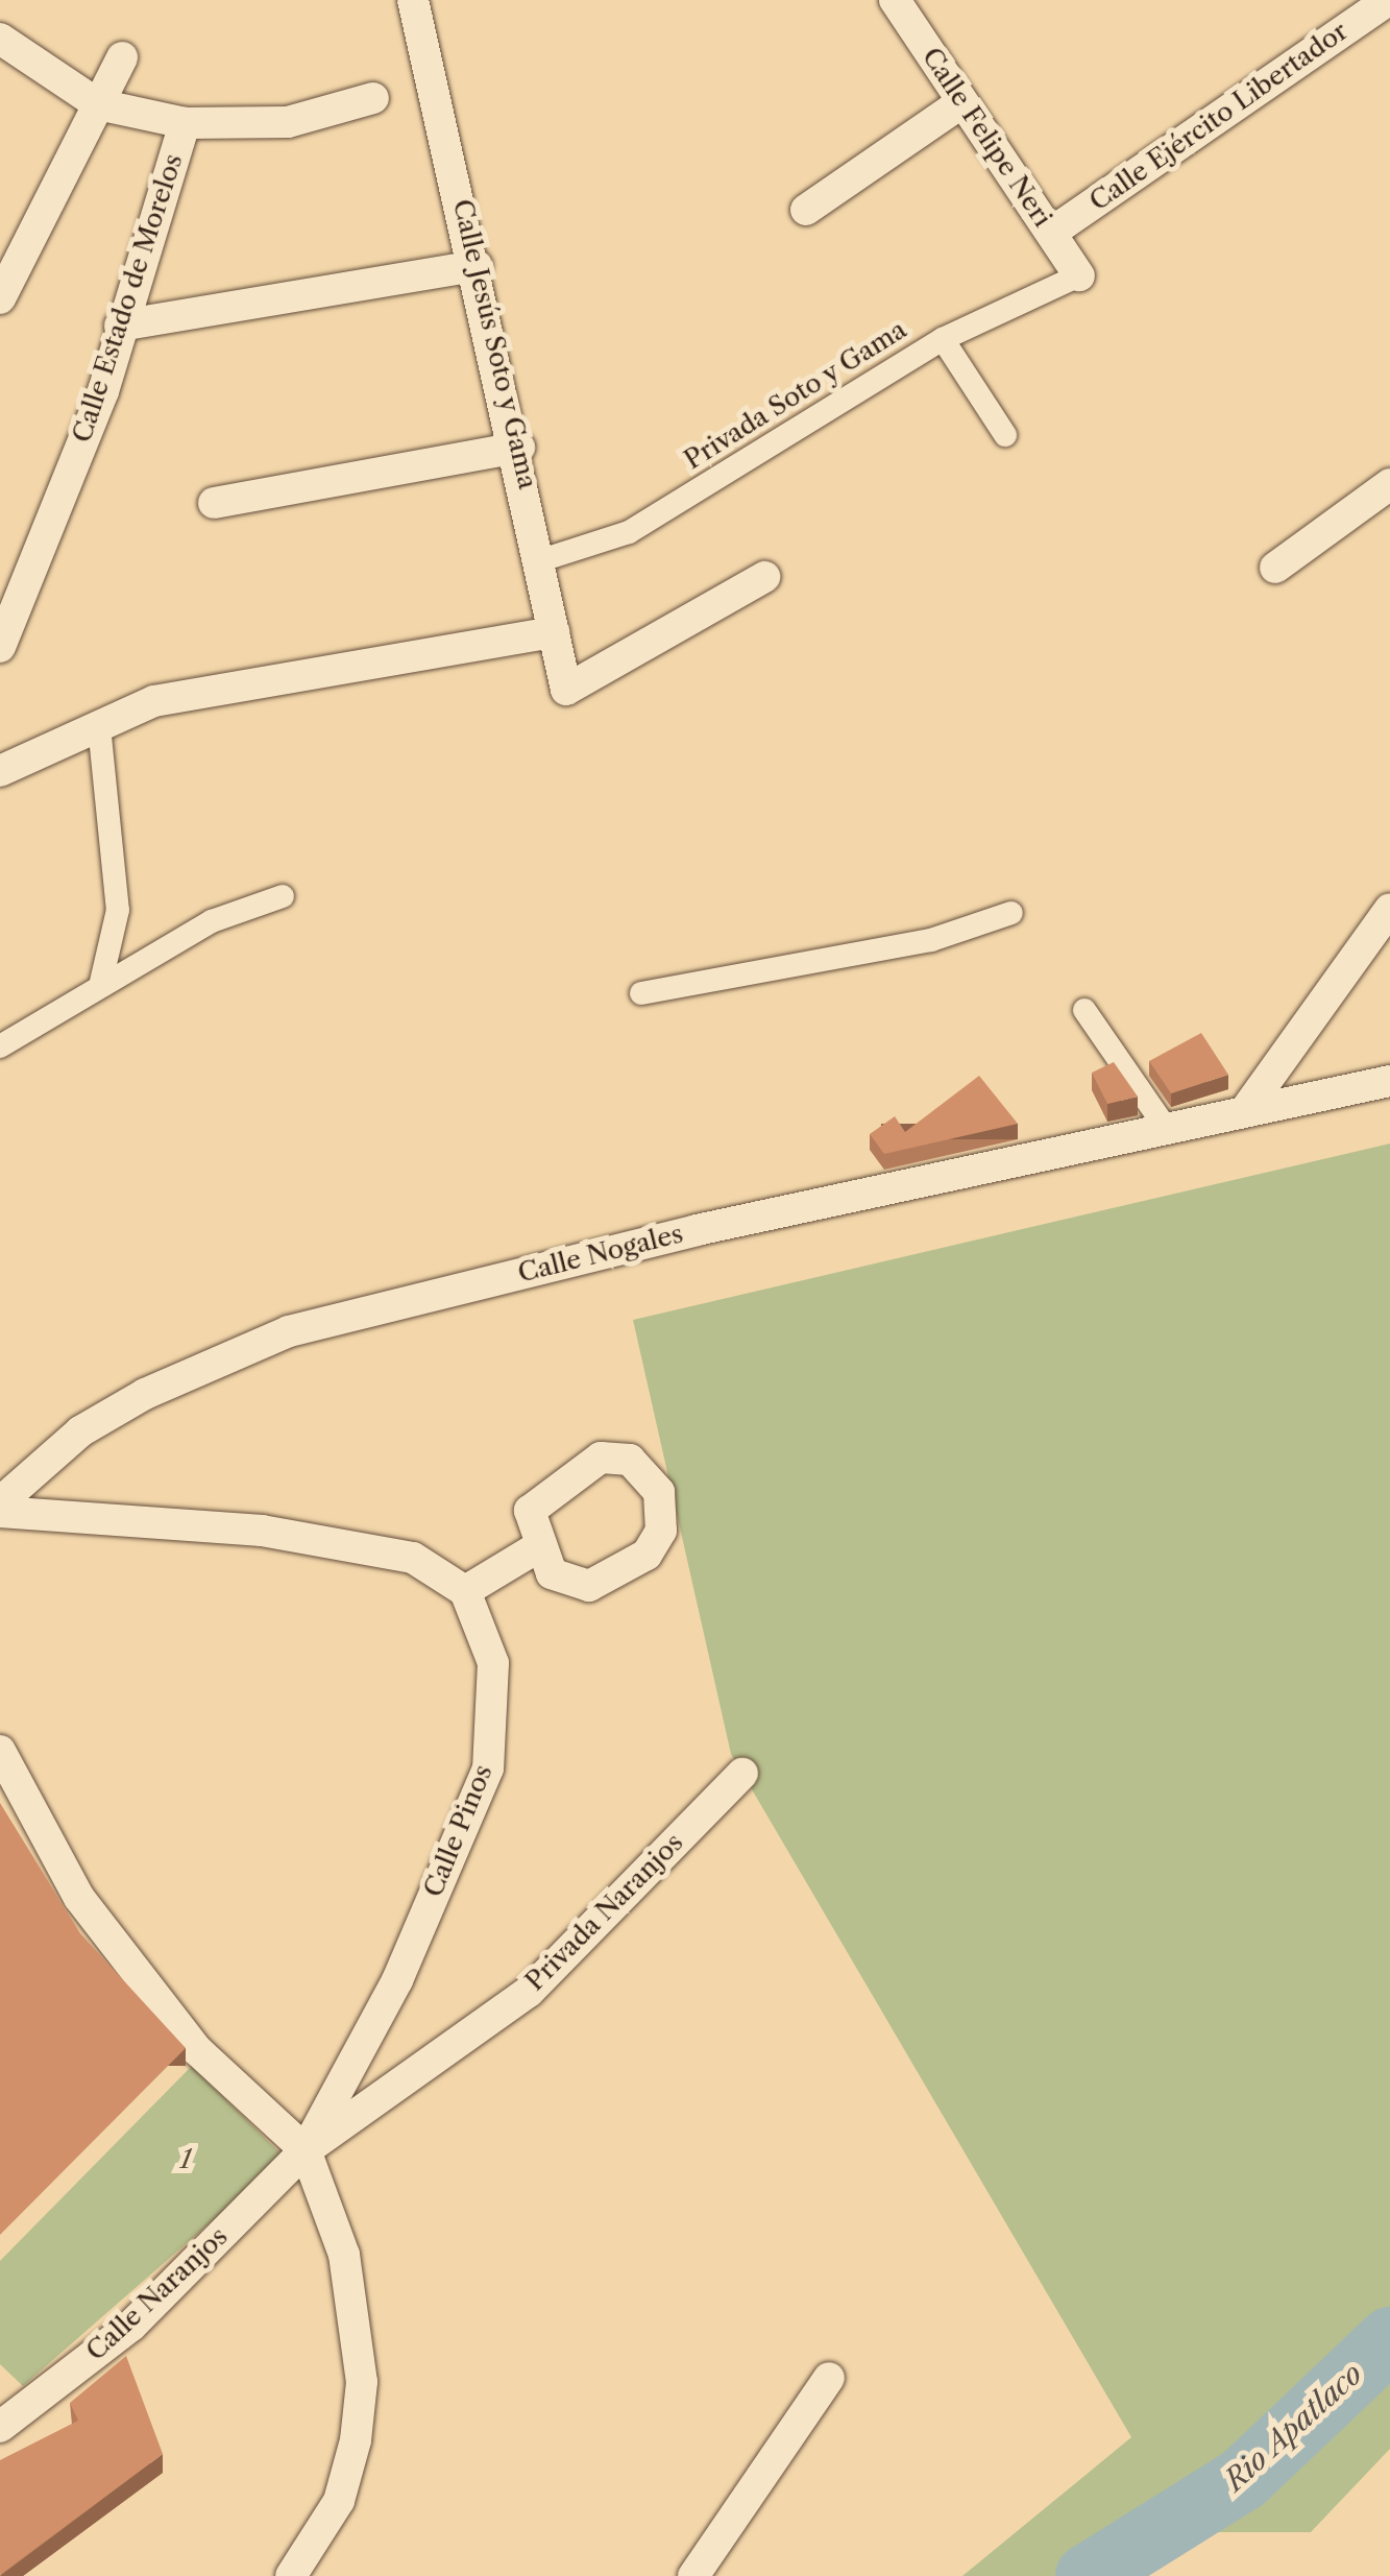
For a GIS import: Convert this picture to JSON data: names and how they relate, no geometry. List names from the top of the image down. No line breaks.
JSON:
{"streets":{"street":["Calle Ejército Libertador","Calle Felipe Neri","Calle Estado de Morelos","Calle Jesús Soto y Gama","Privada Soto y Gama","Calle Nogales","Calle Pinos","Privada Naranjos","Calle Naranjos"]},"crossings":[["Calle Ejército Libertador","Calle Felipe Neri"],["Calle Felipe Neri","Privada Soto y Gama"],["Calle Jesús Soto y Gama","Privada Soto y Gama"],["Calle Pinos","Privada Naranjos"],["Calle Pinos","Calle Naranjos"],["Privada Naranjos","Calle Naranjos"]],"water":["Rio Apatlaco"],"parks":["1"]}
